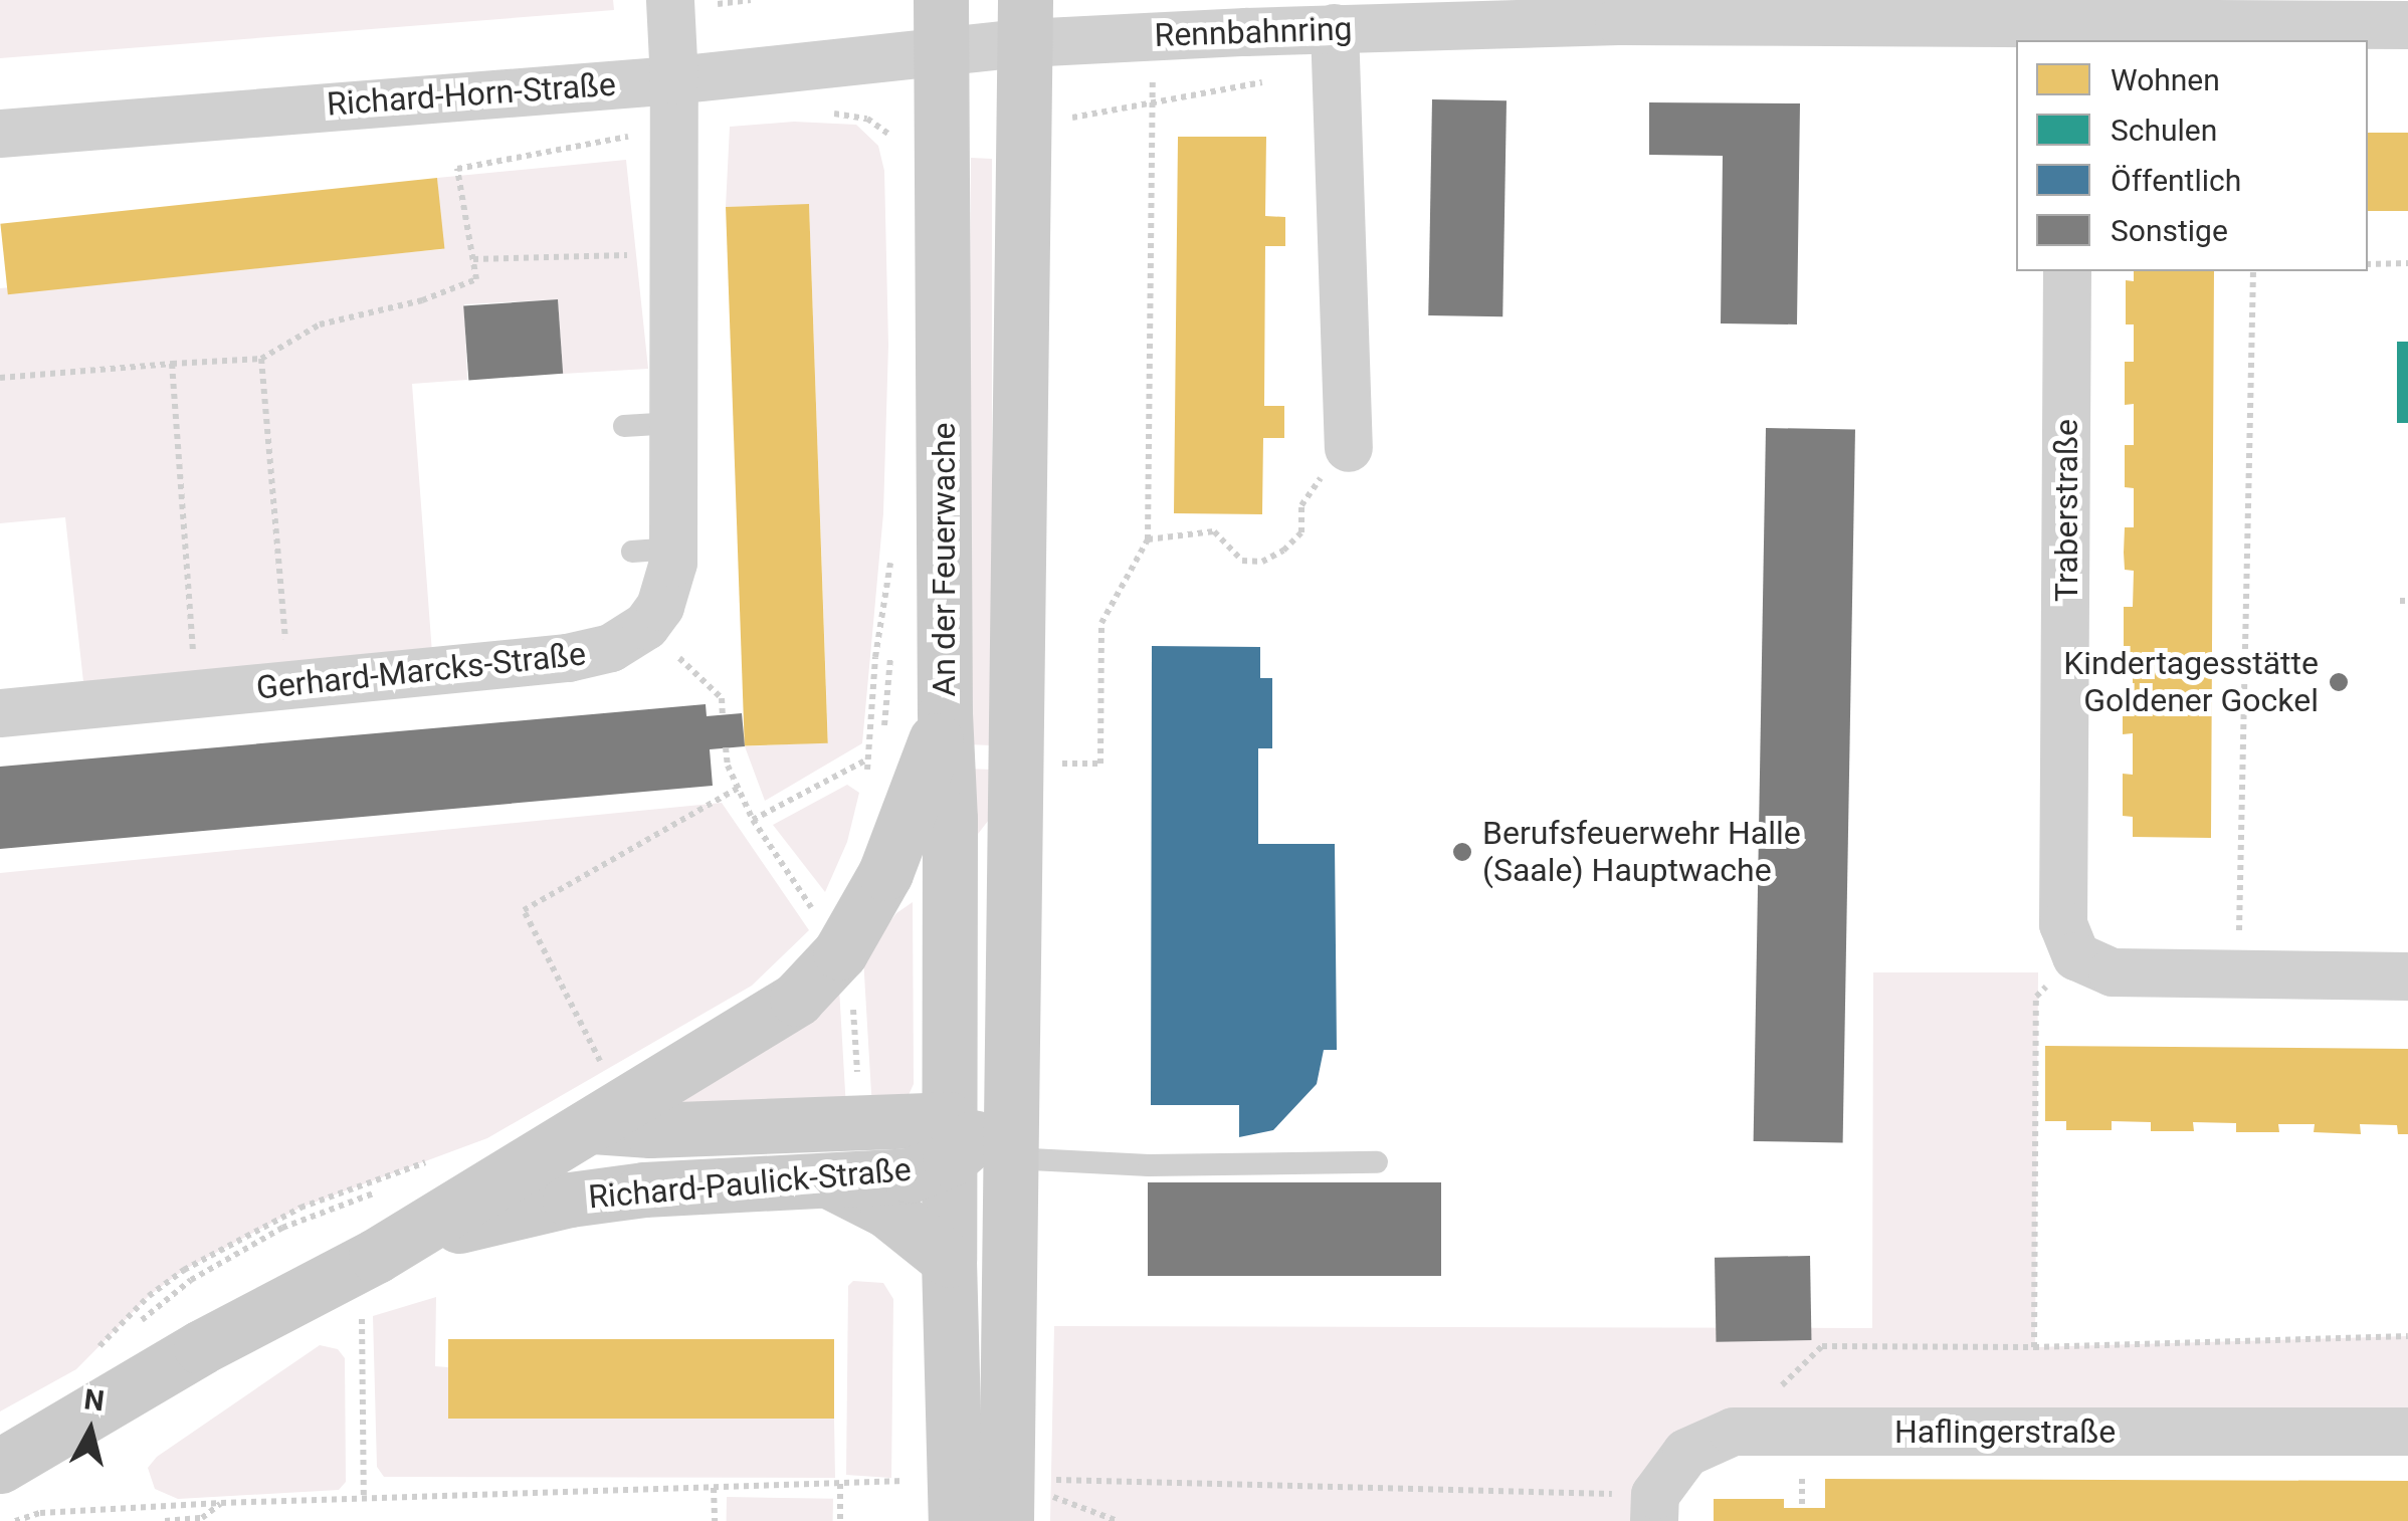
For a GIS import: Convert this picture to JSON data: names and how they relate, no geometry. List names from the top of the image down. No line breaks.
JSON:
{"streets":{"street":["Rennbahnring","Richard-Horn-Straße","Traberstraße","An der Feuerwache","Gerhard-Marcks-Straße","Richard-Paulick-Straße","Haflingerstraße"]},"crossings":[["Rennbahnring","Richard-Horn-Straße"],["Rennbahnring","An der Feuerwache"],["Richard-Horn-Straße","An der Feuerwache"],["An der Feuerwache","Richard-Paulick-Straße"]],"places":["Kindertagesstätte Goldener Gockel","Berufsfeuerwehr Halle (Saale) Hauptwache"],"legend":["Wohnen","Schulen","Öffentlich","Sonstige"],"north":"top"}
